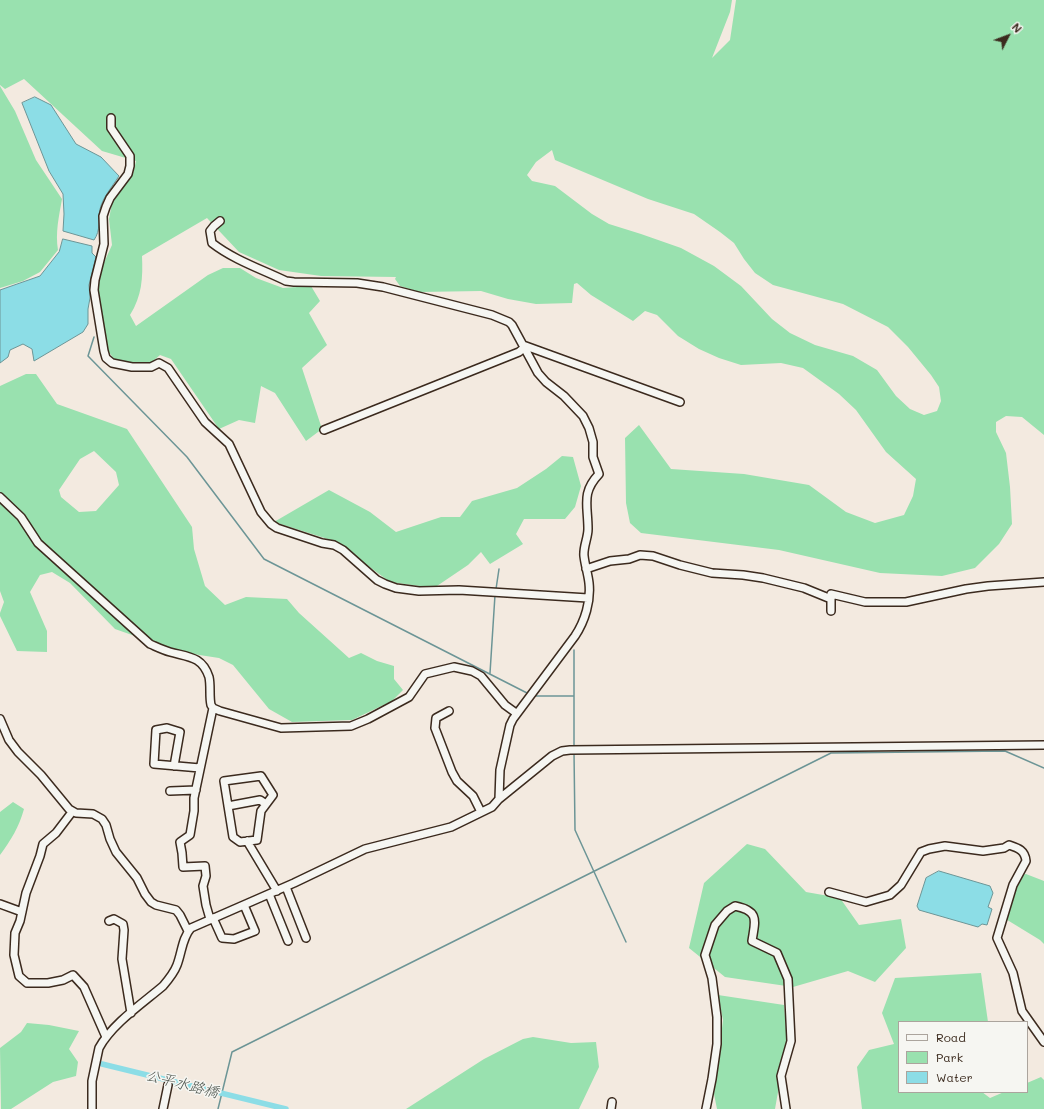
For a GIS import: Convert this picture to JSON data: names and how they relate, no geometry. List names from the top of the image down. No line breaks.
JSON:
{"water":["公平水路橋"],"legend":["Road","Park","Water"],"north":"top right"}
